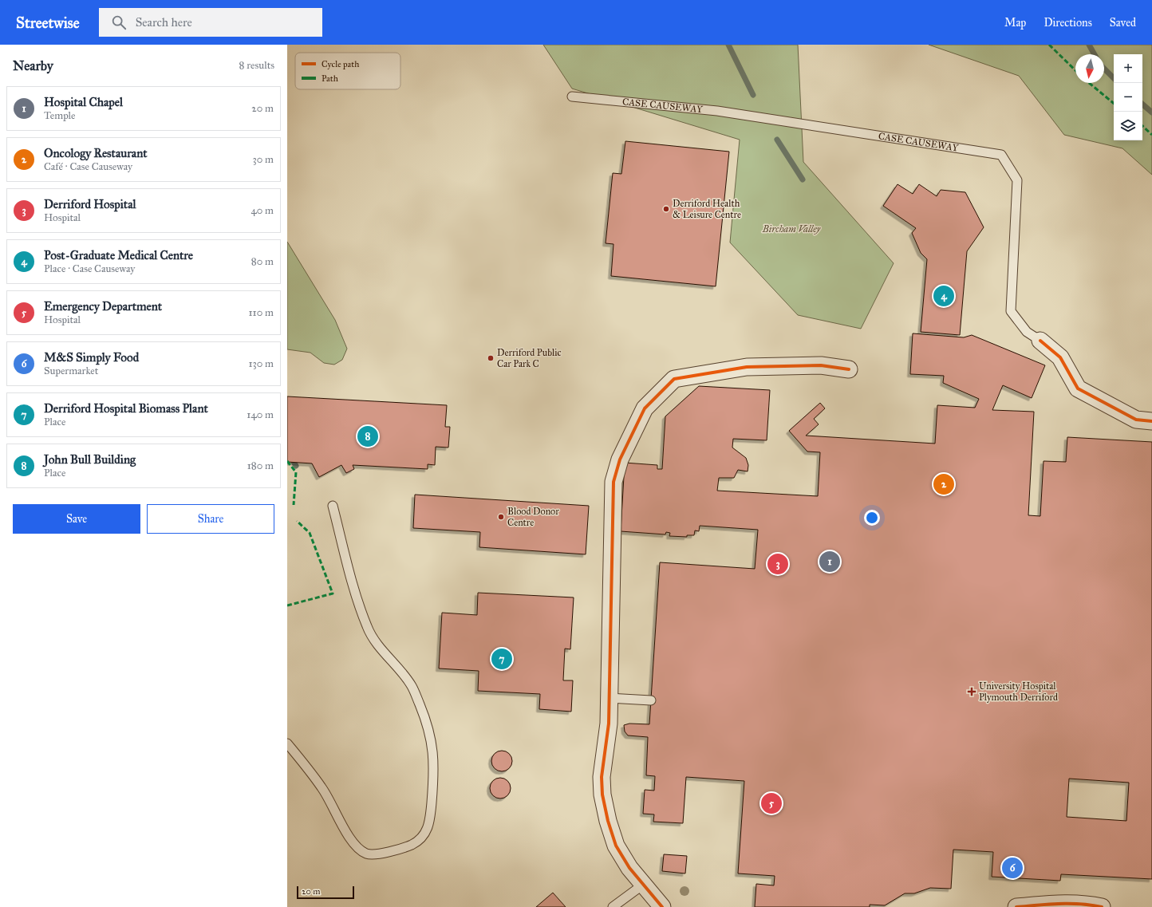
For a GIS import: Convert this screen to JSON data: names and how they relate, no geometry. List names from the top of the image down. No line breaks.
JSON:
{"streets":{"street":["CASE CAUSEWAY"]},"parks":["Bircham Valley"],"places":{"other":["Derriford Health & Leisure Centre","Derriford Public Car Park C","Blood Donor Centre"],"health":["University Hospital Plymouth Derriford"]},"legend":["Cycle path","Path"],"scale_bar":"20 m","north":"bottom","page":{"header":"Streetwise","search":"Search here","nav":["Map","Directions","Saved"],"heading":["Nearby","8 results"],"map_buttons":["+","−"],"list":[{"mark":"1","name":"Hospital Chapel","note":"Temple","value":"20 m"},{"mark":"2","name":"Oncology Restaurant","note":"Café · Case Causeway","value":"30 m"},{"mark":"3","name":"Derriford Hospital","note":"Hospital","value":"40 m"},{"mark":"4","name":"Post-Graduate Medical Centre","note":"Place · Case Causeway","value":"80 m"},{"mark":"5","name":"Emergency Department","note":"Hospital","value":"110 m"},{"mark":"6","name":"M&S Simply Food","note":"Supermarket","value":"130 m"},{"mark":"7","name":"Derriford Hospital Biomass Plant","note":"Place","value":"140 m"},{"mark":"8","name":"John Bull Building","note":"Place","value":"180 m"}],"pins":["4","8","2","1","3","7","5","6"],"buttons":["Save","Share"],"scale":"20 m"}}
